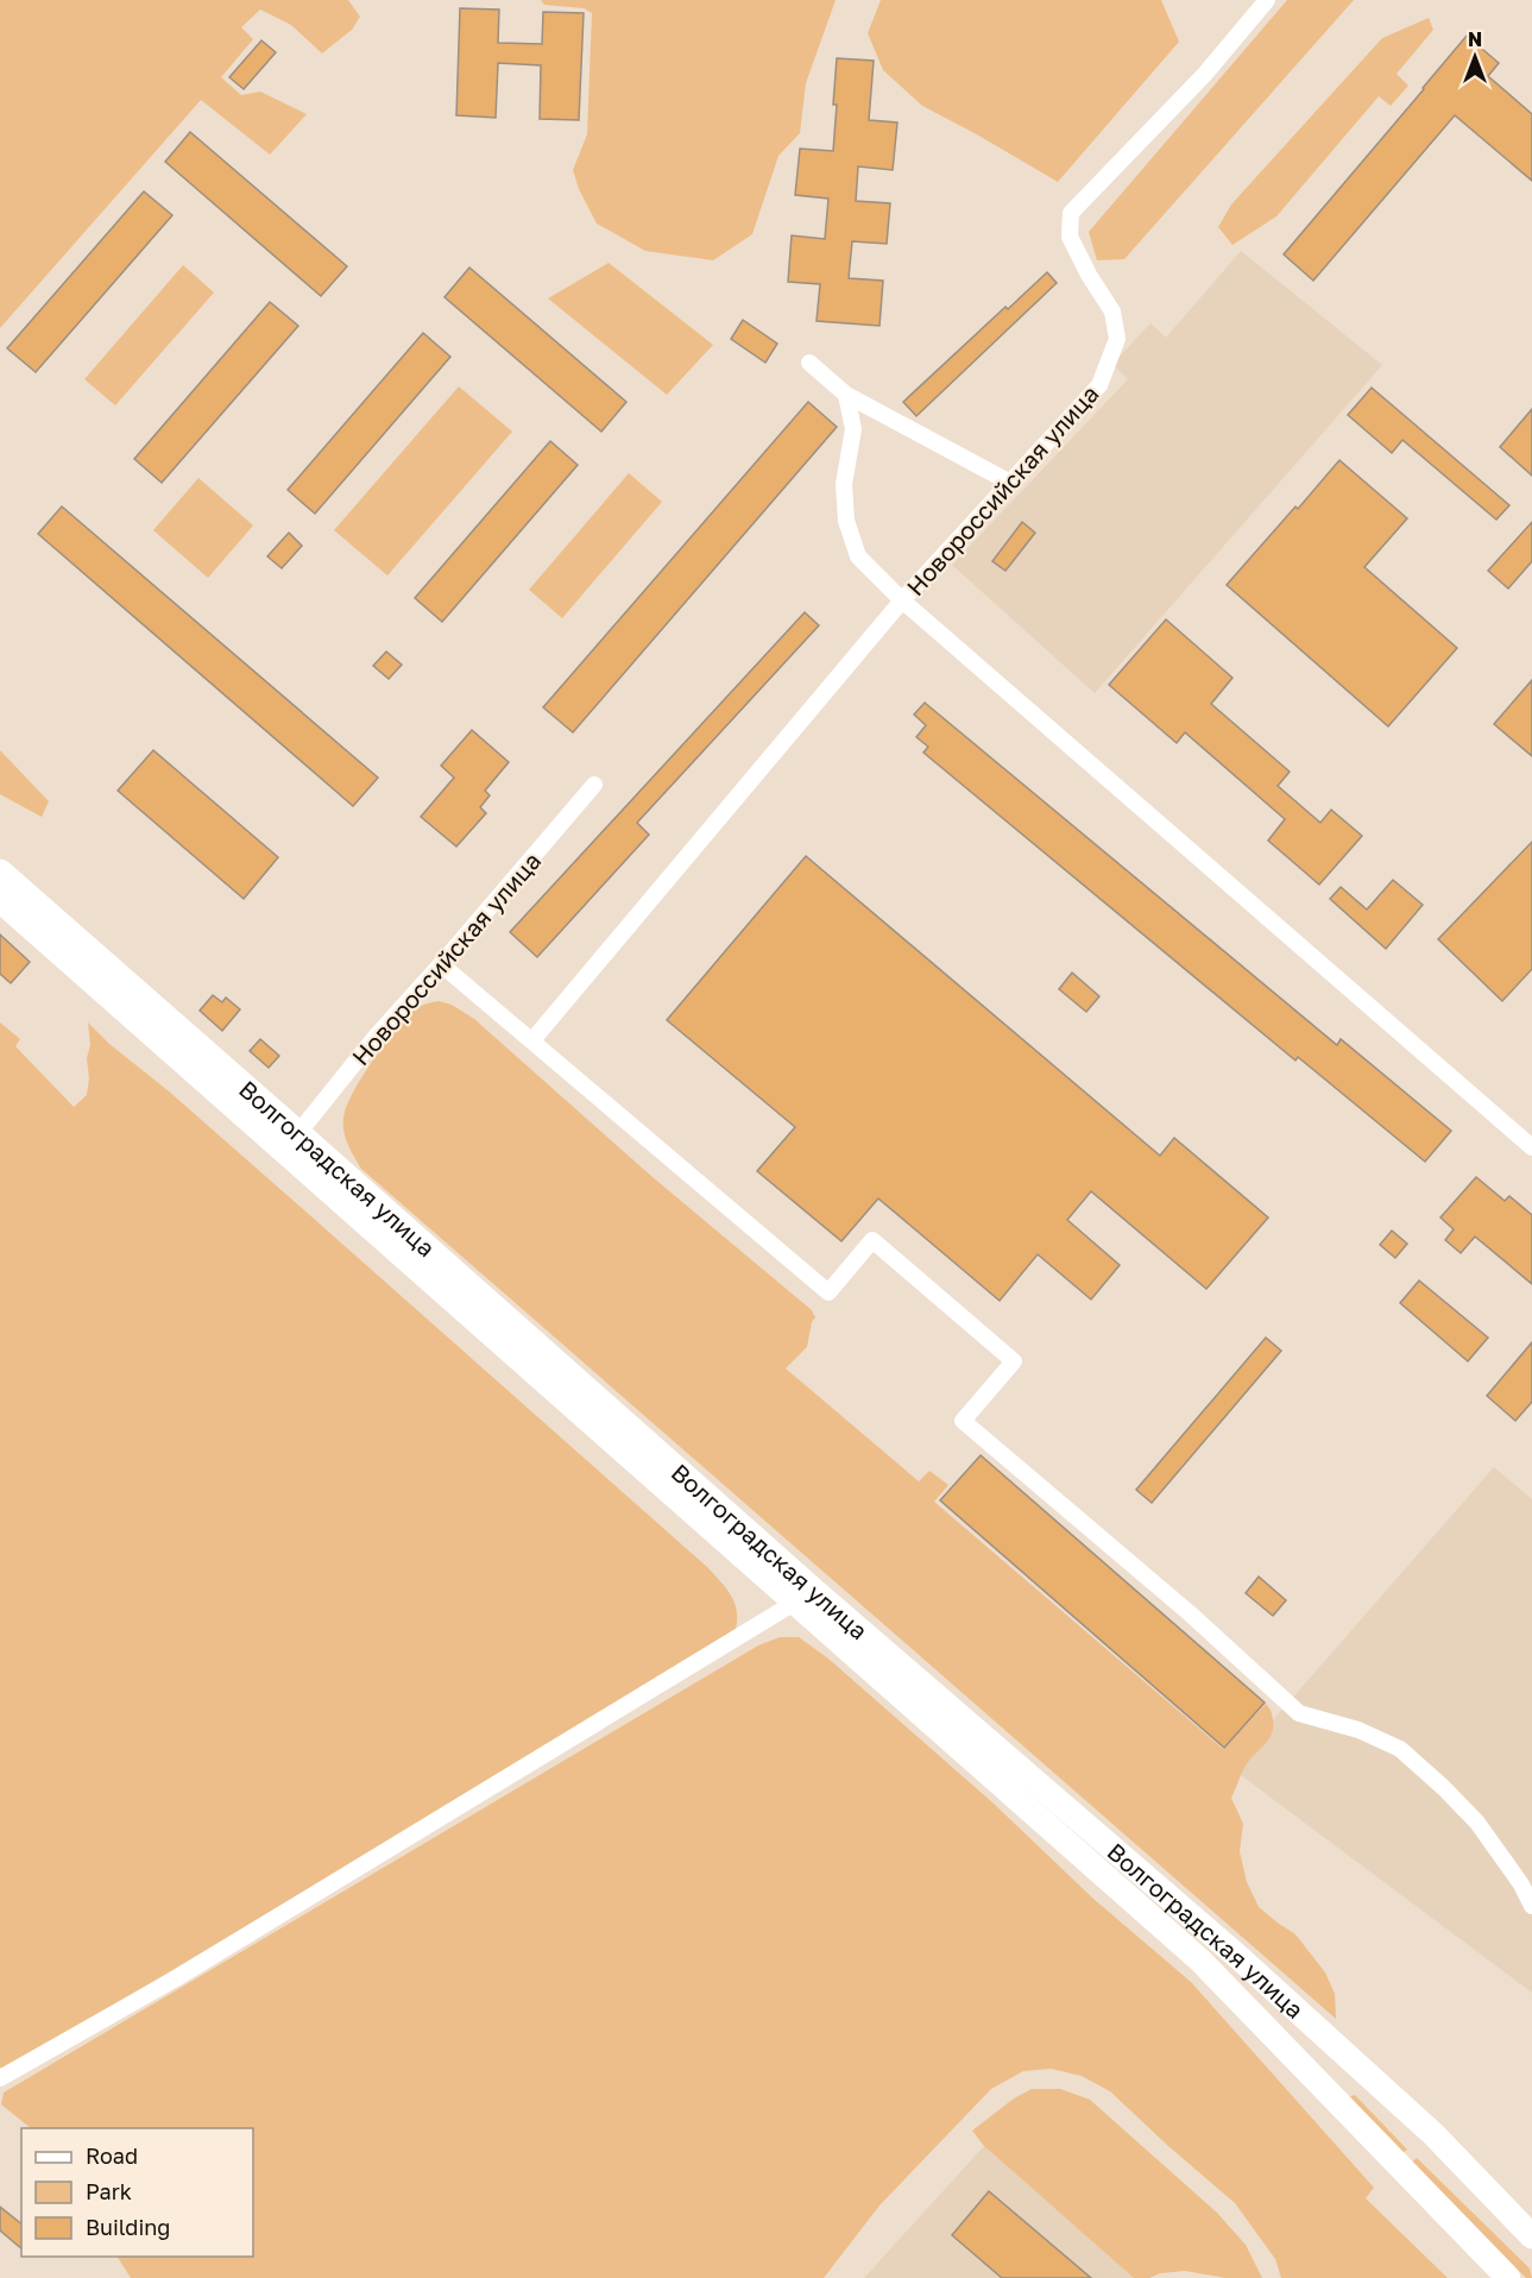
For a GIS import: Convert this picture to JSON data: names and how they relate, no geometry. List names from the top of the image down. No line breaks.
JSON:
{"streets":{"main road":["Волгоградская улица"],"street":["Новороссийская улица"]},"crossings":[["Новороссийская улица","Волгоградская улица"]],"legend":["Road","Park","Building"],"north":"top"}
